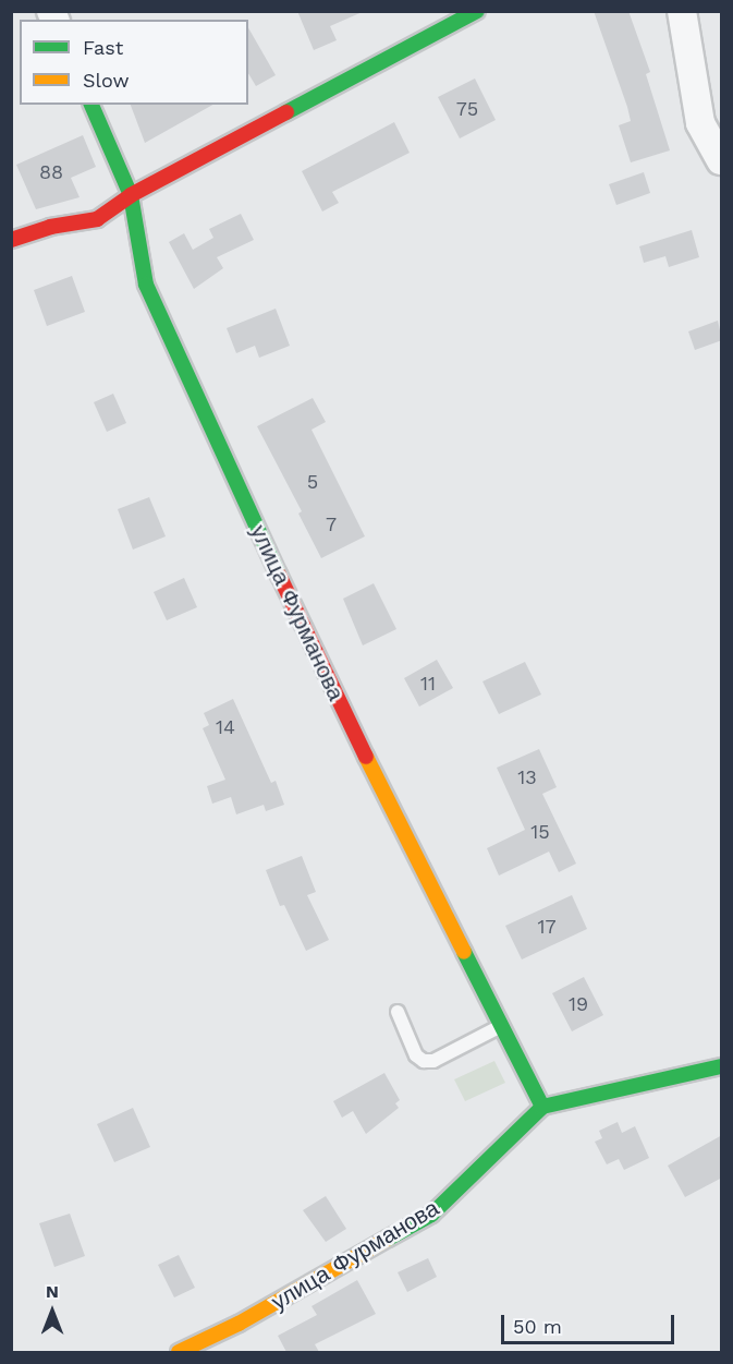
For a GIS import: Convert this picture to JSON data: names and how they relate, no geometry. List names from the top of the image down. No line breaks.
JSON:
{"streets":{"street":["улица Фурманова"]},"house_numbers":["75","88","5","7","11","14","13","15","17","19"],"legend":["Fast","Slow"],"scale_bar":"50 m","north":"top"}
